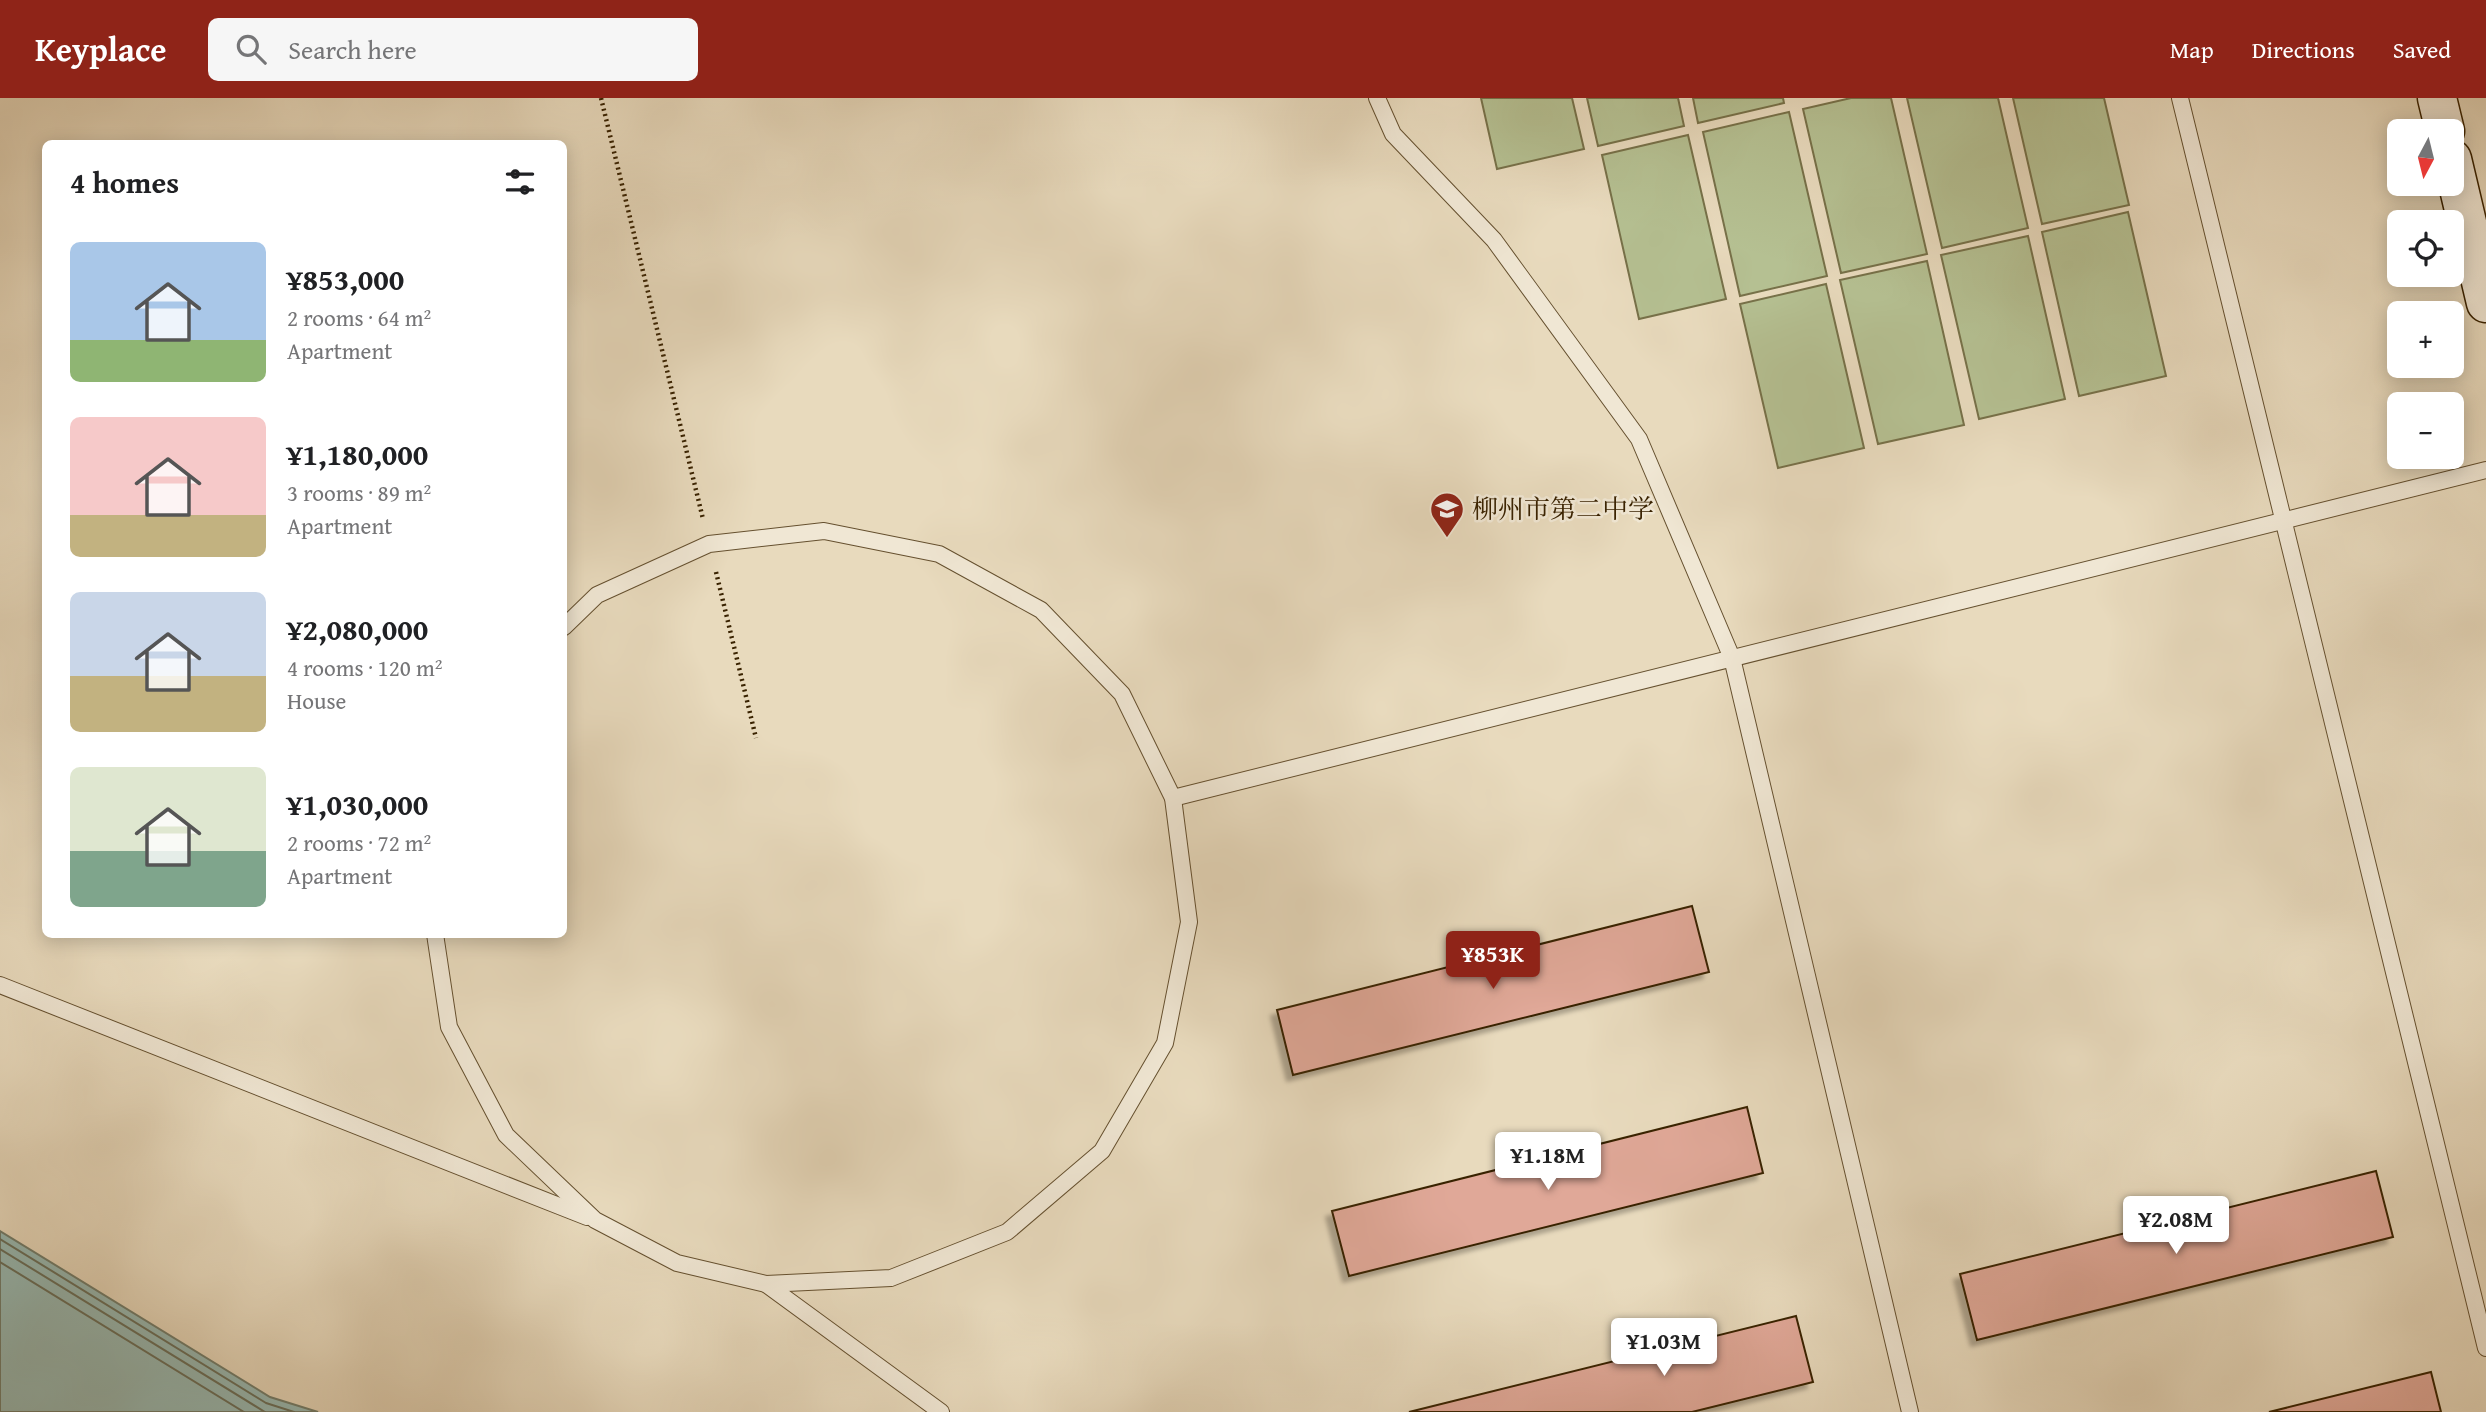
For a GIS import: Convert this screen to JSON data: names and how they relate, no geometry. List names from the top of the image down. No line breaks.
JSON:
{"places":{"school or university":["柳州市第二中学"]},"north":"bottom","page":{"header":"Keyplace","search":"Search here","nav":["Map","Directions","Saved"],"map_buttons":["+","−"],"heading":"4 homes","list":[{"name":"¥853,000","note":"2 rooms · 64 m² · Apartment"},{"name":"¥1,180,000","note":"3 rooms · 89 m² · Apartment"},{"name":"¥2,080,000","note":"4 rooms · 120 m² · House"},{"name":"¥1,030,000","note":"2 rooms · 72 m² · Apartment"}],"price":["¥853K","¥1.18M","¥2.08M","¥1.03M"]}}
